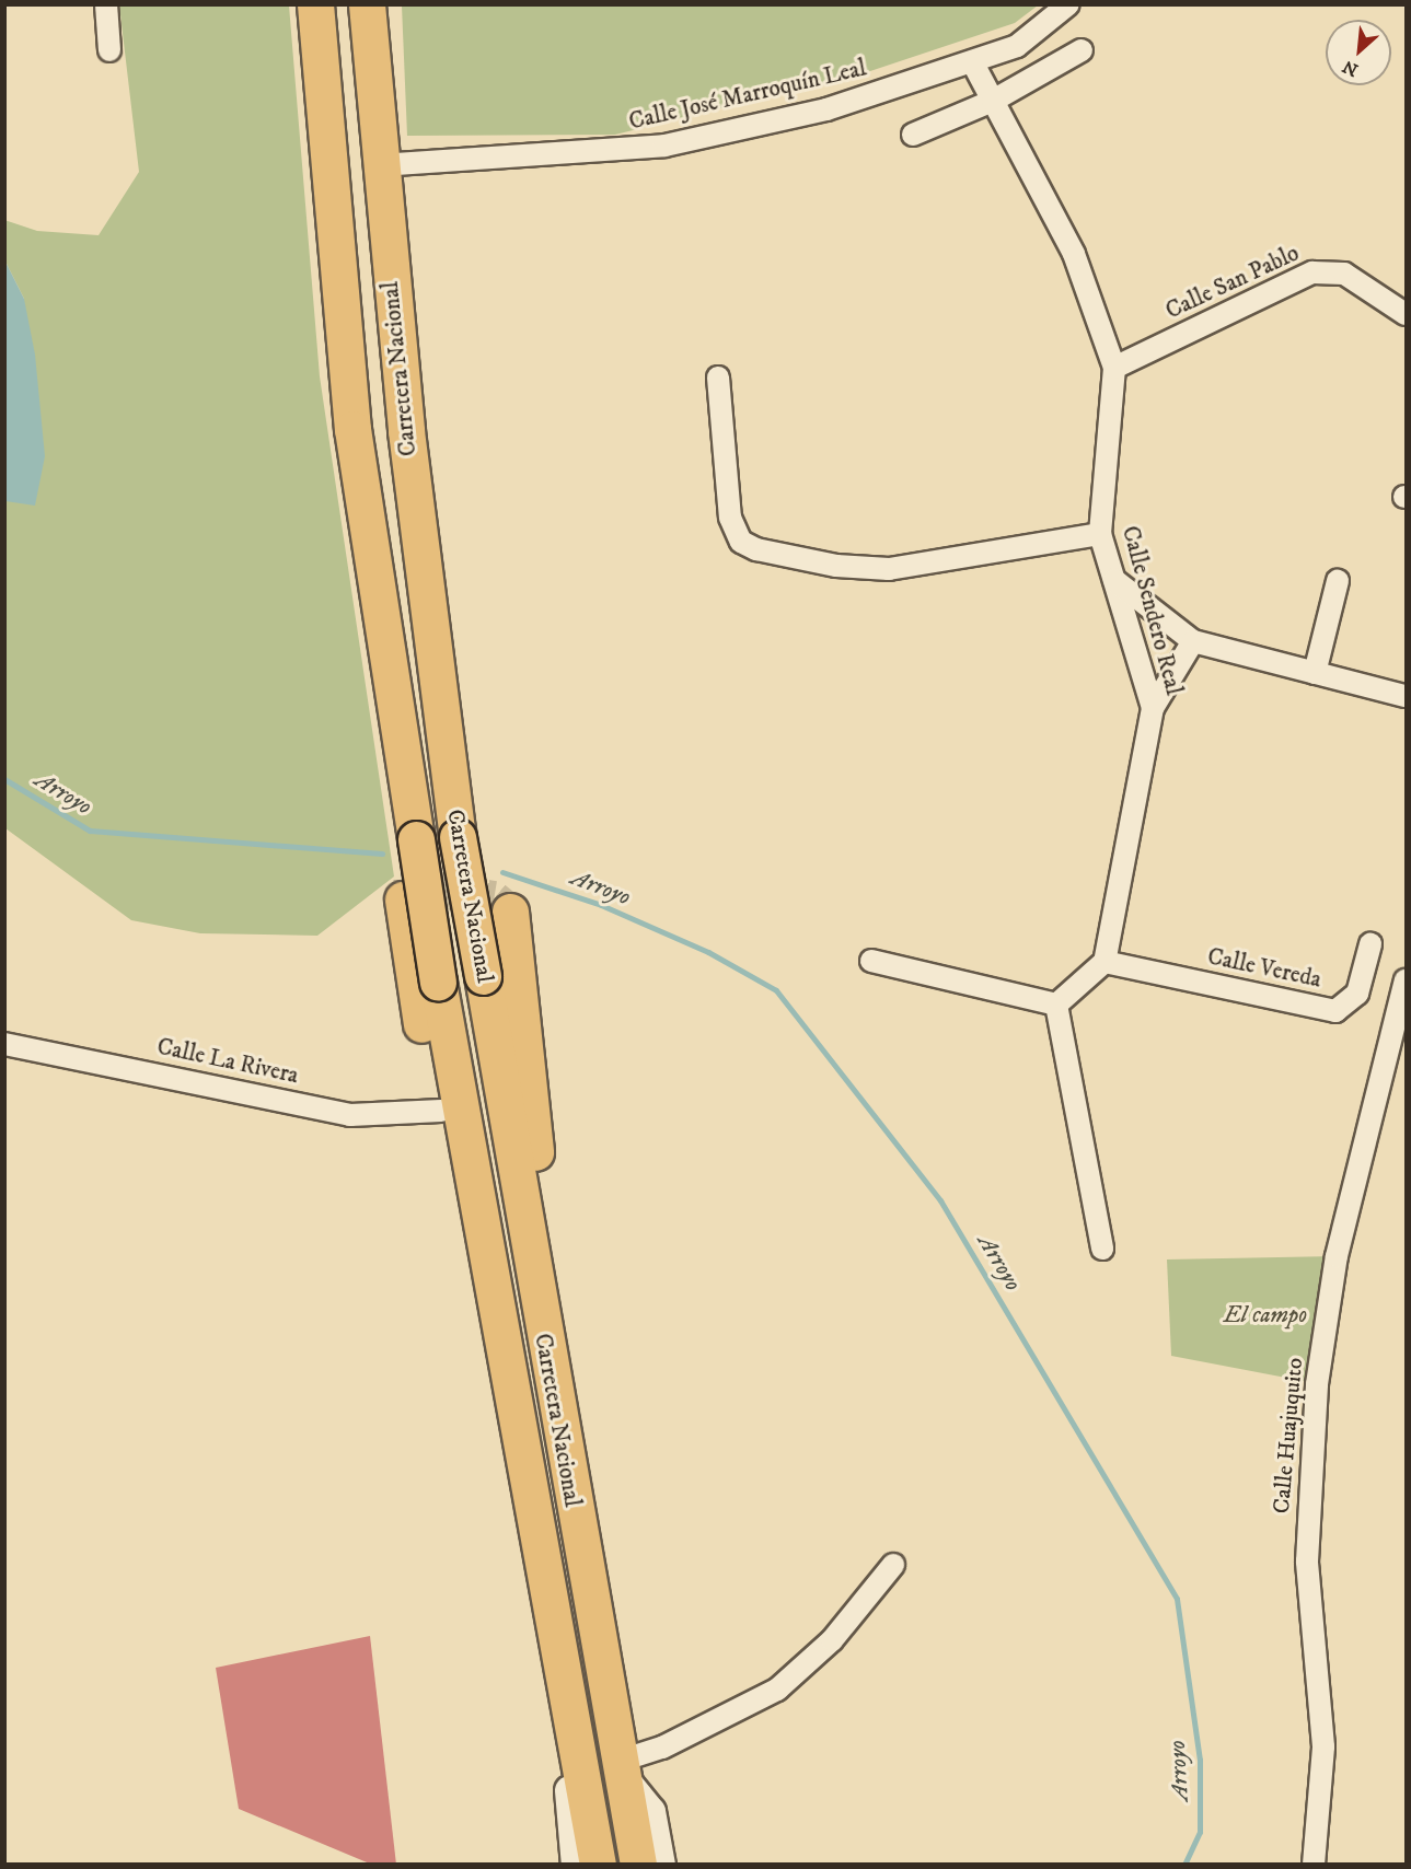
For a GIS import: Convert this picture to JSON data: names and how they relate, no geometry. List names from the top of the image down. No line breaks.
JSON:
{"streets":{"highway":["Carretera Nacional"],"street":["Calle José Marroquín Leal","Calle San Pablo","Calle Sendero Real","Calle Vereda","Calle La Rivera","Calle Huajuquito"]},"crossings":[["Calle José Marroquín Leal","Carretera Nacional"],["Calle José Marroquín Leal","Calle Sendero Real"],["Calle San Pablo","Calle Sendero Real"],["Calle Sendero Real","Calle Vereda"]],"water":["Arroyo"],"parks":["El campo"],"north":"bottom left"}
